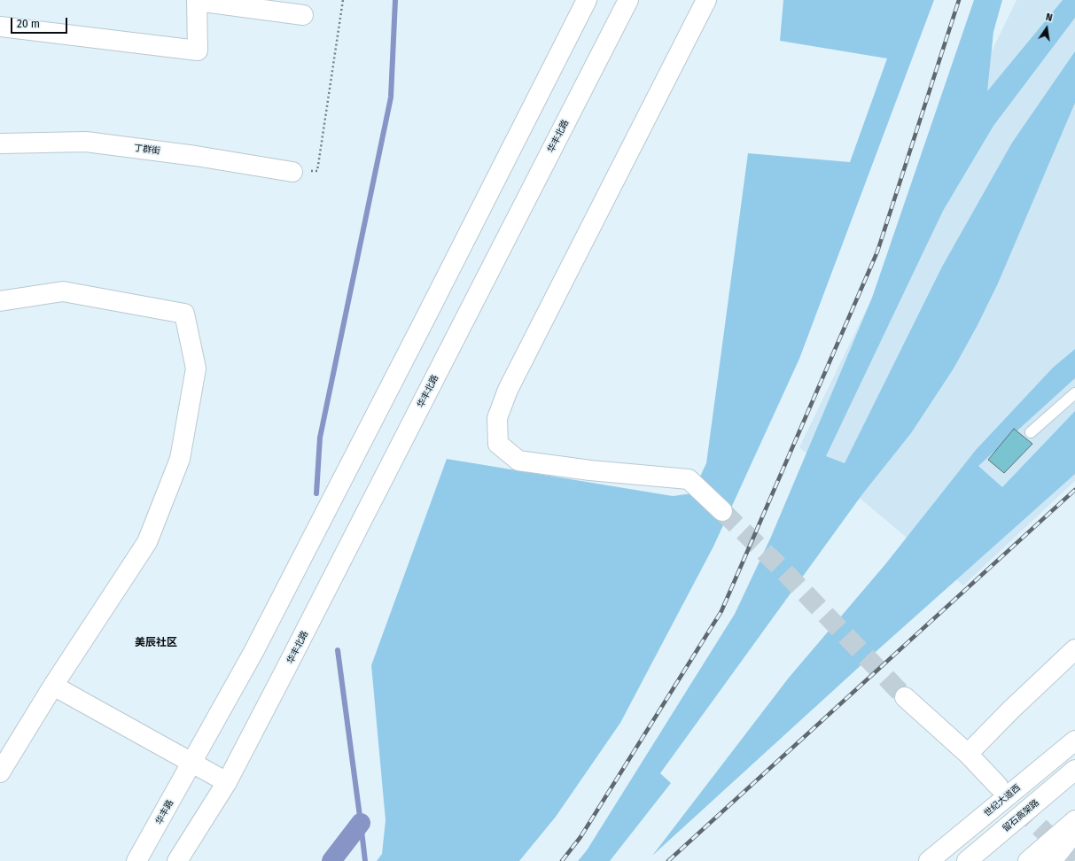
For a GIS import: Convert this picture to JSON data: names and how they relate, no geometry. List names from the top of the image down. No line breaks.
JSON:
{"streets":{"main road":["华丰北路","丁群街","世纪大道西","华丰路","留石高架路"]},"districts":["美辰社区"],"scale_bar":"20 m","north":"top"}
